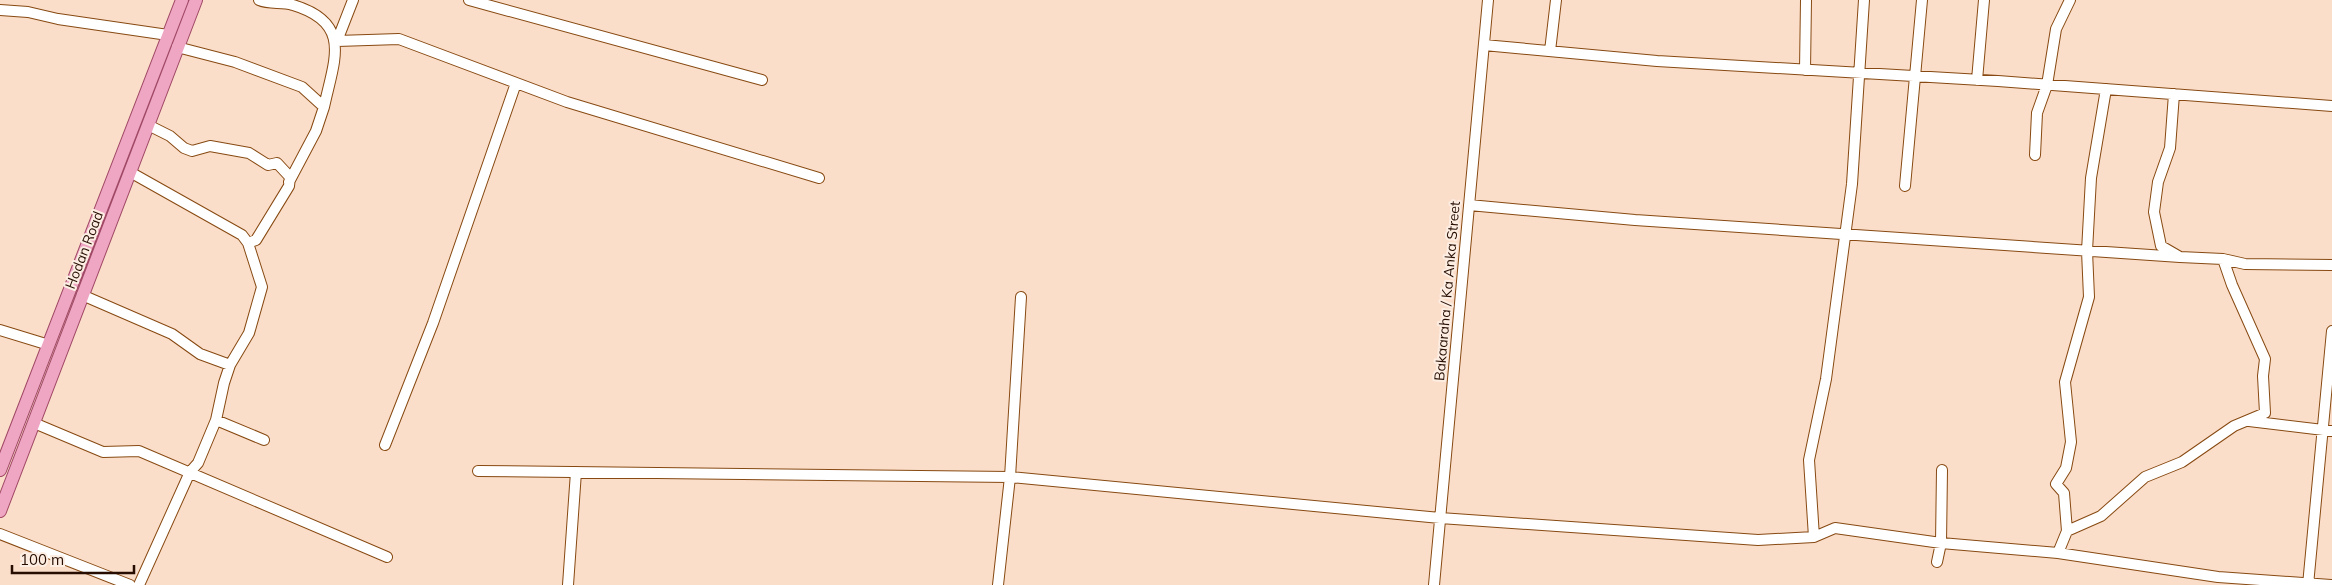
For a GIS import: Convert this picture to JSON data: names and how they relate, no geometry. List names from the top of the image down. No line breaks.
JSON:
{"streets":{"main road":["Hodan Road"],"street":["Bakaaraha / Ka Anka Street"]},"scale_bar":"100 m"}
